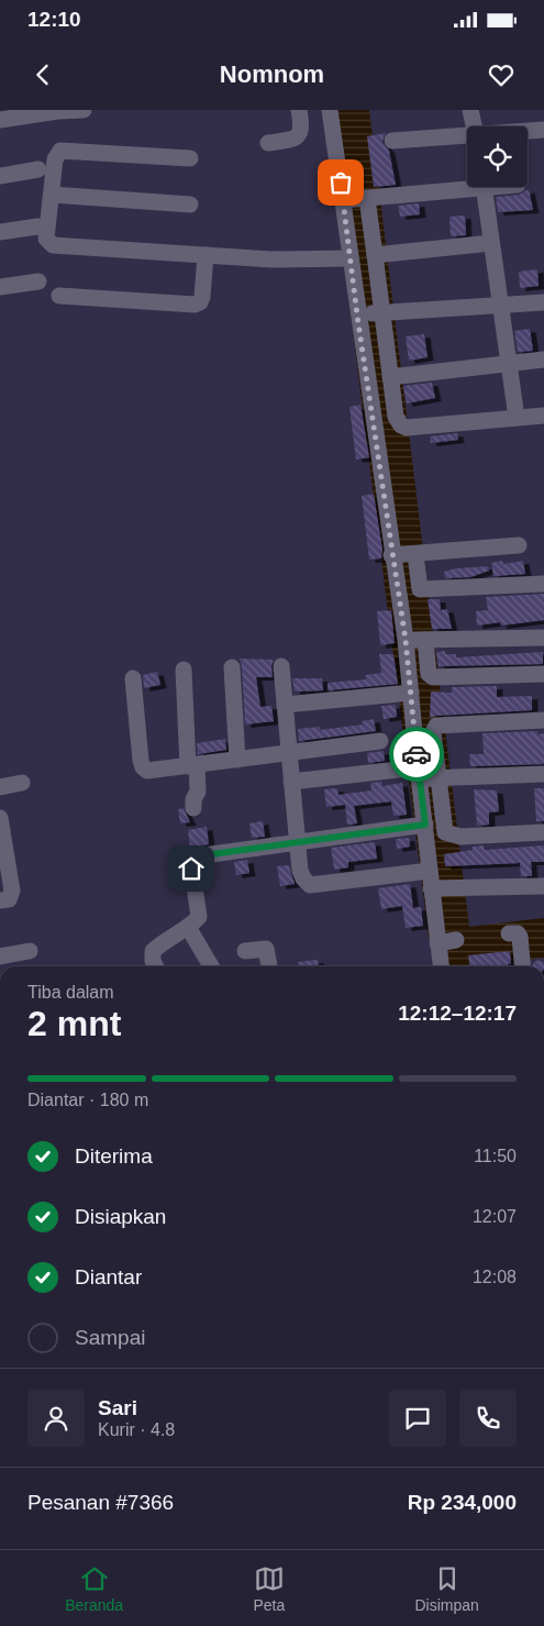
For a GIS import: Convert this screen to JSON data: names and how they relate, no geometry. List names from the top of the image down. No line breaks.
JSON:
{"page":{"status":"12:10","header":"Nomnom","heading":["2 mnt","Tiba dalam","12:12–12:17"],"panel":["Sari","Kurir · 4.8","Pesanan #7366","Rp 234,000"],"bar":"Diantar · 180 m","list":[["Diterima","11:50"],["Disiapkan","12:07"],["Diantar","12:08"],"Sampai"],"tabs":["Beranda","Peta","Disimpan"]}}
